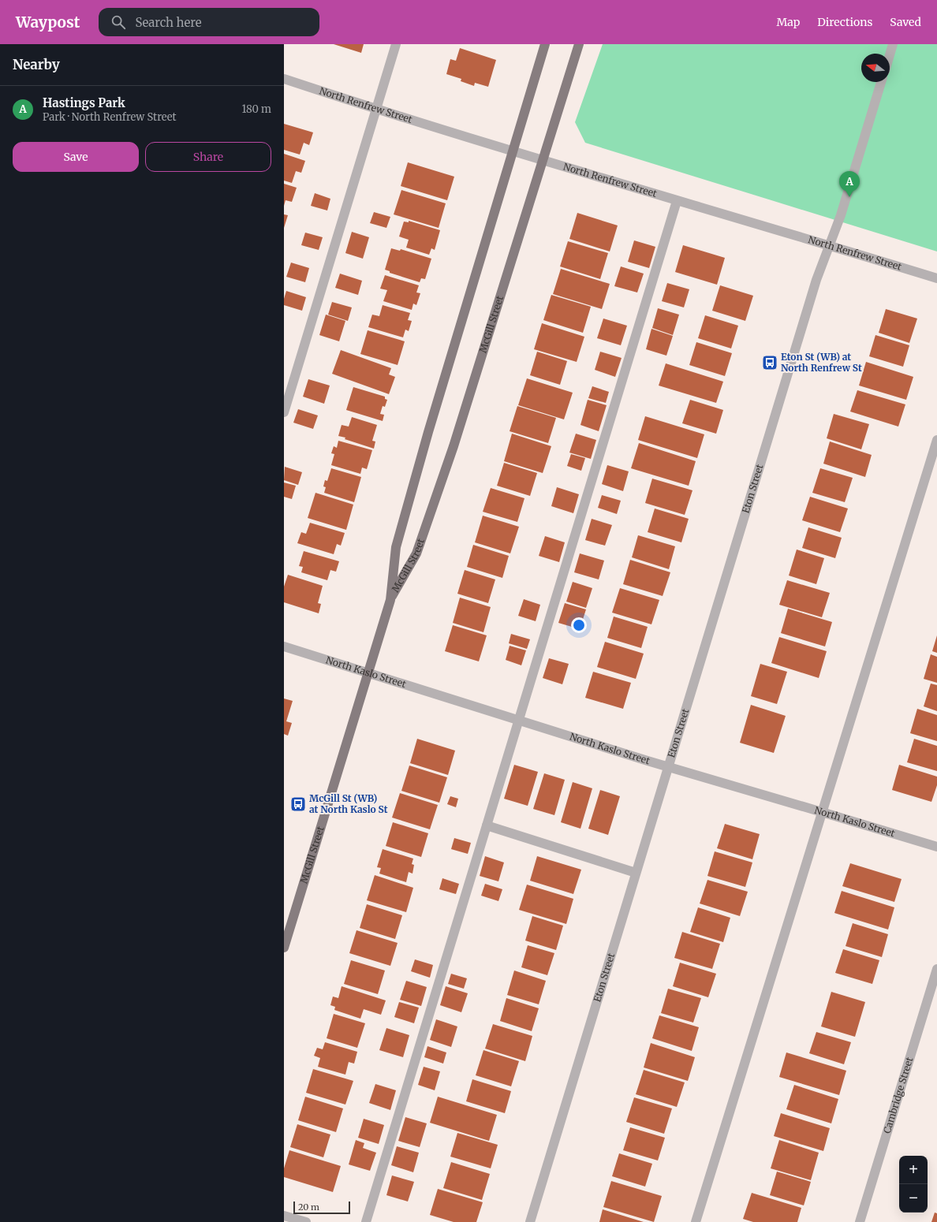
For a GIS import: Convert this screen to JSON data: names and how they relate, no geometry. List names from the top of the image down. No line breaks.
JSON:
{"streets":{"main road":["McGill Street"],"street":["North Renfrew Street","Eton Street","North Kaslo Street","Cambridge Street"]},"crossings":[["North Renfrew Street","McGill Street"],["North Renfrew Street","Eton Street"],["McGill Street","North Kaslo Street"],["Eton Street","North Kaslo Street"]],"places":{"bus stop":["Eton St (WB) at North Renfrew St","McGill St (WB) at North Kaslo St"]},"scale_bar":"20 m","north":"left","page":{"header":"Waypost","search":"Search here","nav":["Map","Directions","Saved"],"heading":"Nearby","list":[{"mark":"A","name":"Hastings Park","note":"Park · North Renfrew Street","value":"180 m"}],"buttons":["Save","Share"],"pins":"A","map_buttons":["+","−"],"scale":"20 m"}}
